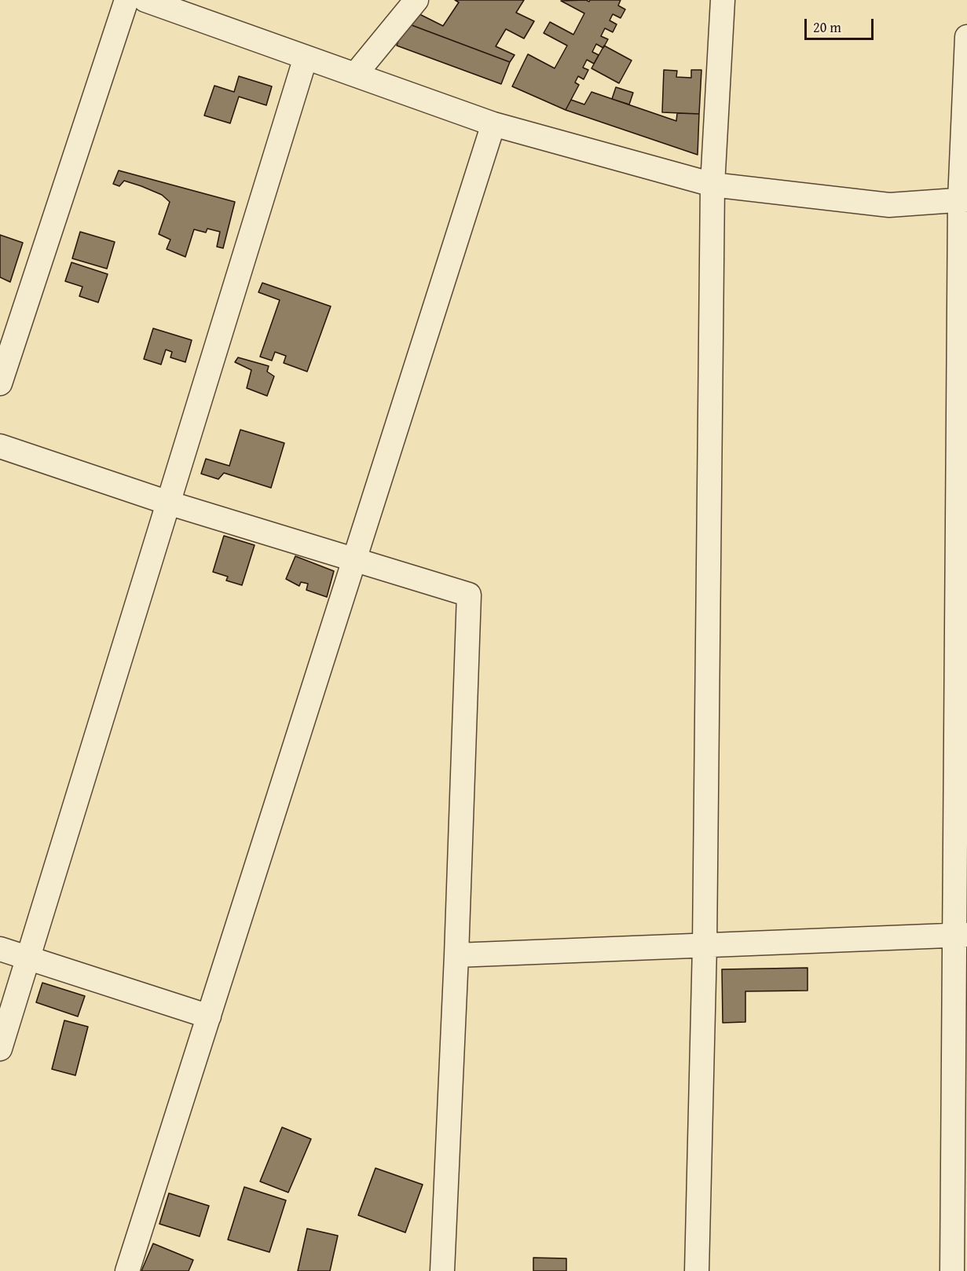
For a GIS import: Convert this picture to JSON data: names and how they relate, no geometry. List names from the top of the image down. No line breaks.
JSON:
{"scale_bar":"20 m"}
